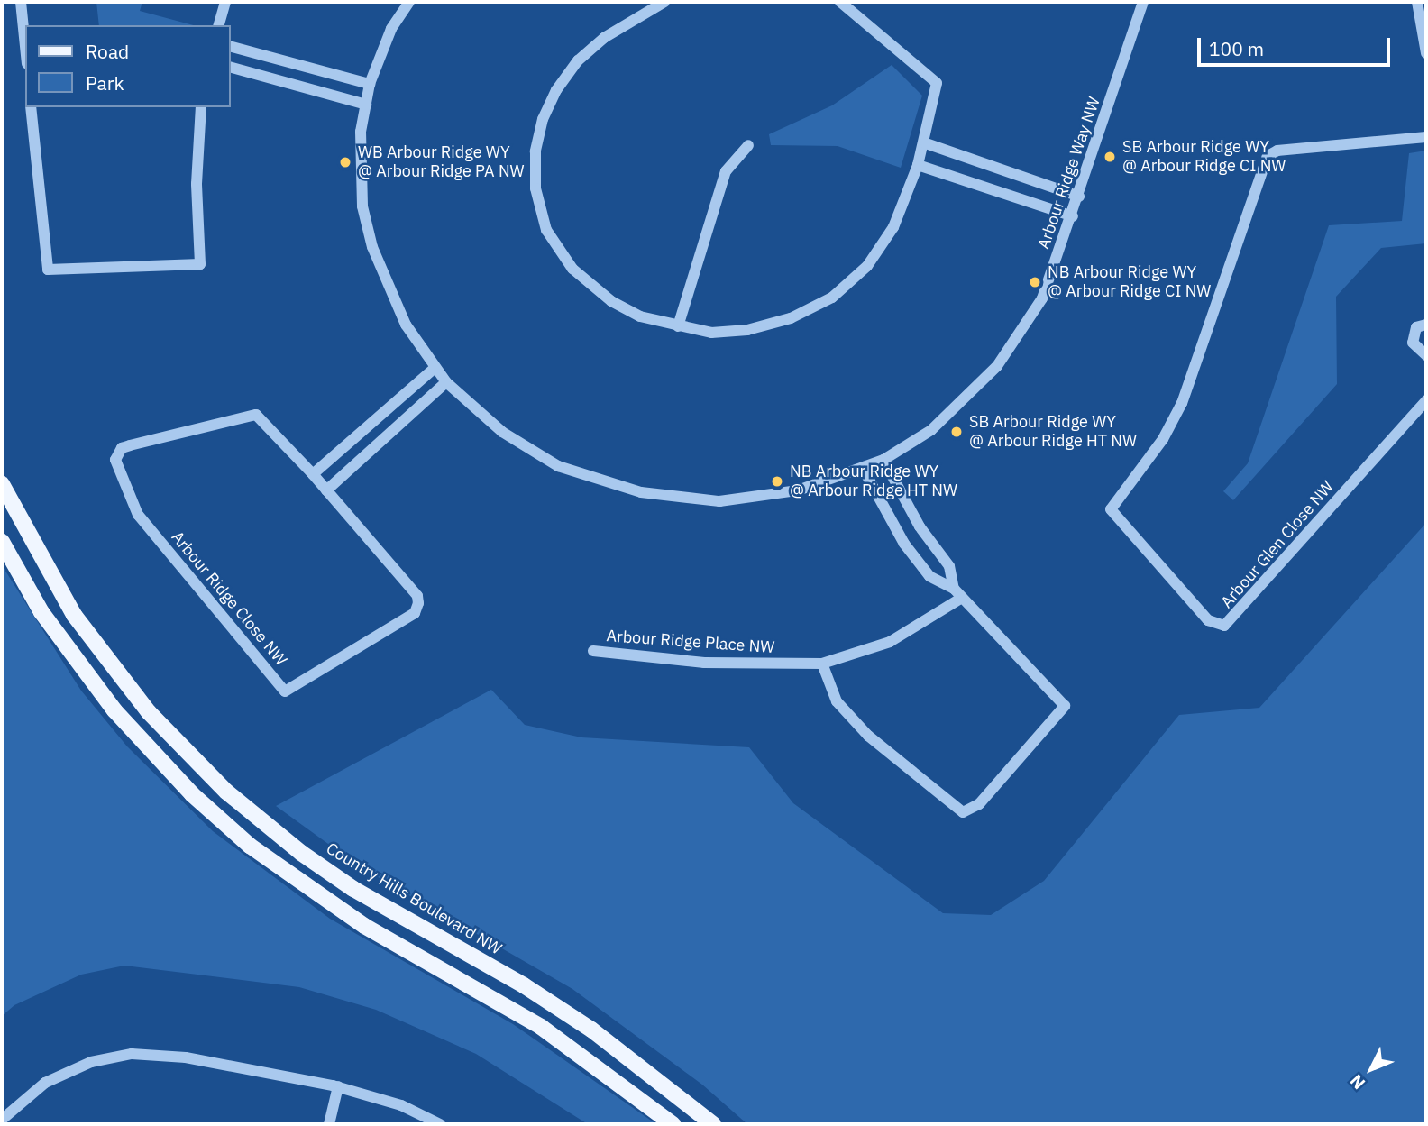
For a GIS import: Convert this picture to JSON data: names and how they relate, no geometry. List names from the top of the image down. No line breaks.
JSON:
{"streets":{"main road":["Country Hills Boulevard NW"],"street":["Arbour Ridge Way NW","Arbour Glen Close NW","Arbour Ridge Close NW","Arbour Ridge Place NW"]},"places":["SB Arbour Ridge WY @ Arbour Ridge CI NW","WB Arbour Ridge WY @ Arbour Ridge PA NW","NB Arbour Ridge WY @ Arbour Ridge CI NW","SB Arbour Ridge WY @ Arbour Ridge HT NW","NB Arbour Ridge WY @ Arbour Ridge HT NW"],"legend":["Road","Park"],"scale_bar":"100 m","north":"bottom left"}
